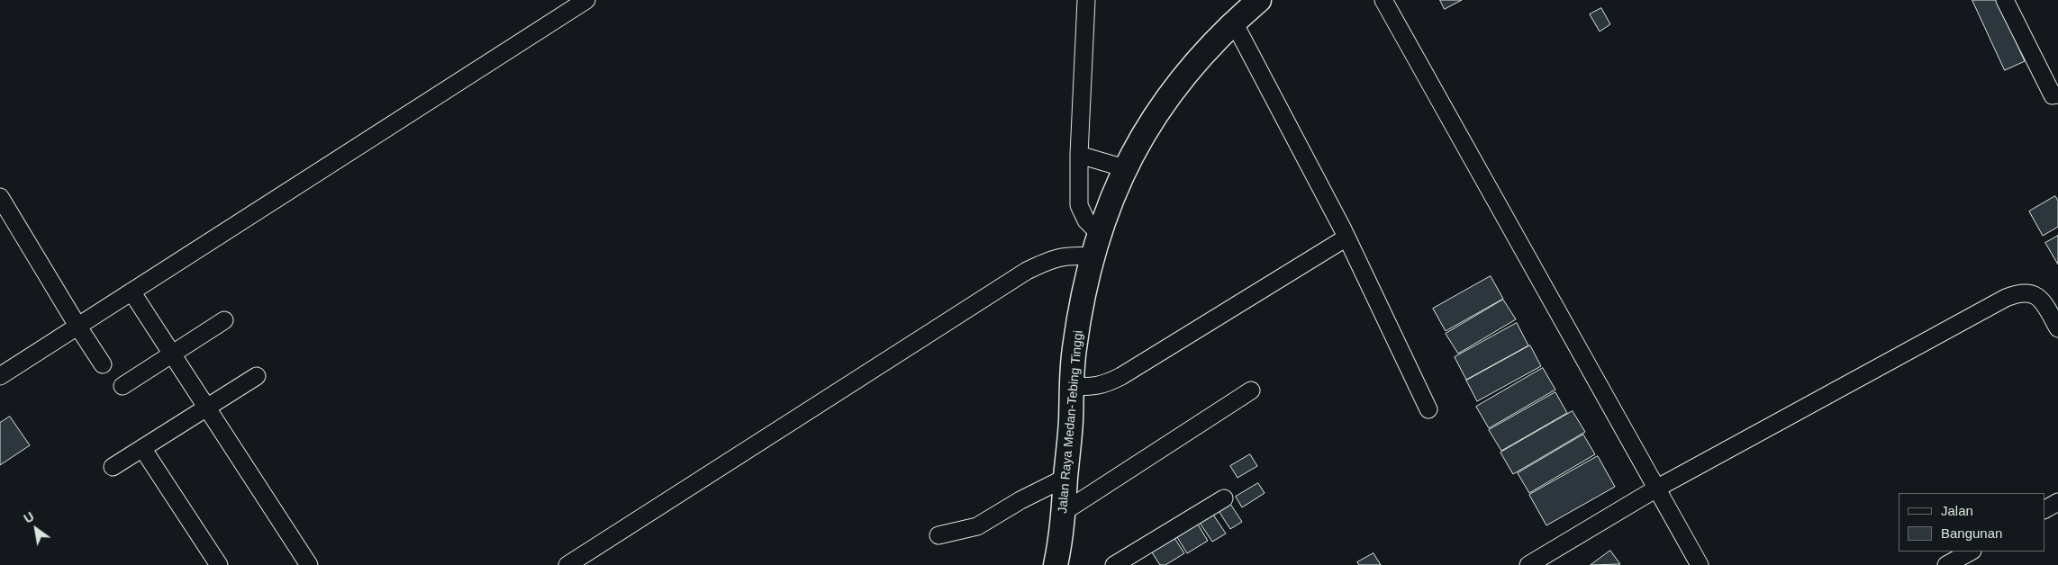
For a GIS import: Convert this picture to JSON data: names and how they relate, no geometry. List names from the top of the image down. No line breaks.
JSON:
{"streets":{"highway":["Jalan Raya Medan-Tebing Tinggi"]},"legend":["Jalan","Bangunan"],"north":"top left"}
